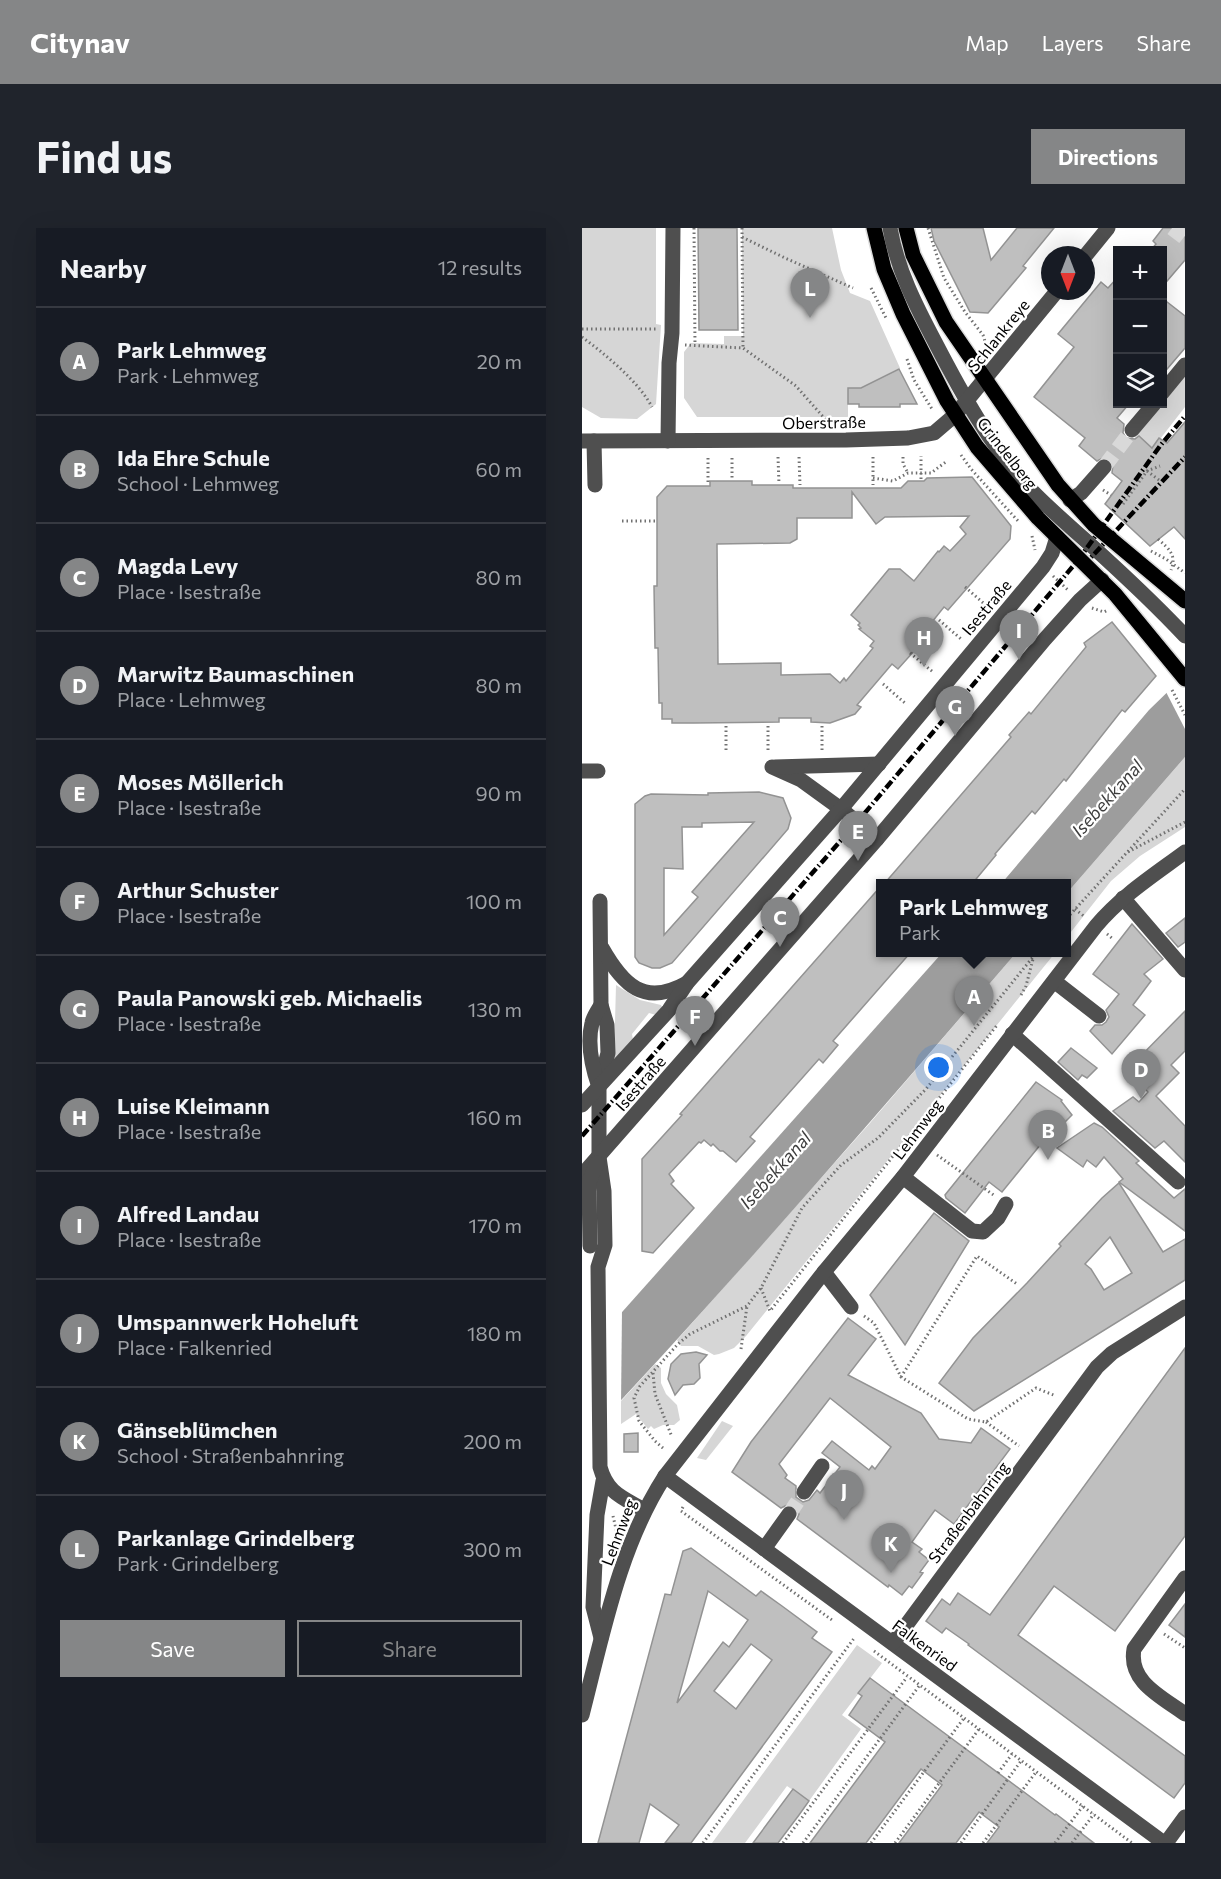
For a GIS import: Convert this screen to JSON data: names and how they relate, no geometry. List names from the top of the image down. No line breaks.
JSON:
{"streets":{"main road":["Grindelberg"],"street":["Schlankreye","Oberstraße","Isestraße","Lehmweg","Straßenbahnring","Falkenried"]},"crossings":[["Schlankreye","Oberstraße"],["Schlankreye","Grindelberg"],["Oberstraße","Grindelberg"],["Grindelberg","Isestraße"],["Lehmweg","Falkenried"],["Straßenbahnring","Falkenried"]],"water":["Isebekkanal"],"north":"bottom","page":{"header":"Citynav","nav":["Map","Layers","Share"],"buttons":["Directions",["Save","Share"]],"title":"Find us","heading":["Nearby","12 results"],"map_buttons":["+","−"],"pins":["L","I","H","G","E","C","A","F","D","B","J","K"],"list":[{"mark":"A","name":"Park Lehmweg","note":"Park · Lehmweg","value":"20 m"},{"mark":"B","name":"Ida Ehre Schule","note":"School · Lehmweg","value":"60 m"},{"mark":"C","name":"Magda Levy","note":"Place · Isestraße","value":"80 m"},{"mark":"D","name":"Marwitz Baumaschinen","note":"Place · Lehmweg","value":"80 m"},{"mark":"E","name":"Moses Möllerich","note":"Place · Isestraße","value":"90 m"},{"mark":"F","name":"Arthur Schuster","note":"Place · Isestraße","value":"100 m"},{"mark":"G","name":"Paula Panowski geb. Michaelis","note":"Place · Isestraße","value":"130 m"},{"mark":"H","name":"Luise Kleimann","note":"Place · Isestraße","value":"160 m"},{"mark":"I","name":"Alfred Landau","note":"Place · Isestraße","value":"170 m"},{"mark":"J","name":"Umspannwerk Hoheluft","note":"Place · Falkenried","value":"180 m"},{"mark":"K","name":"Gänseblümchen","note":"School · Straßenbahnring","value":"200 m"},{"mark":"L","name":"Parkanlage Grindelberg","note":"Park · Grindelberg","value":"300 m"}],"popup":["Park Lehmweg","Park"]}}
